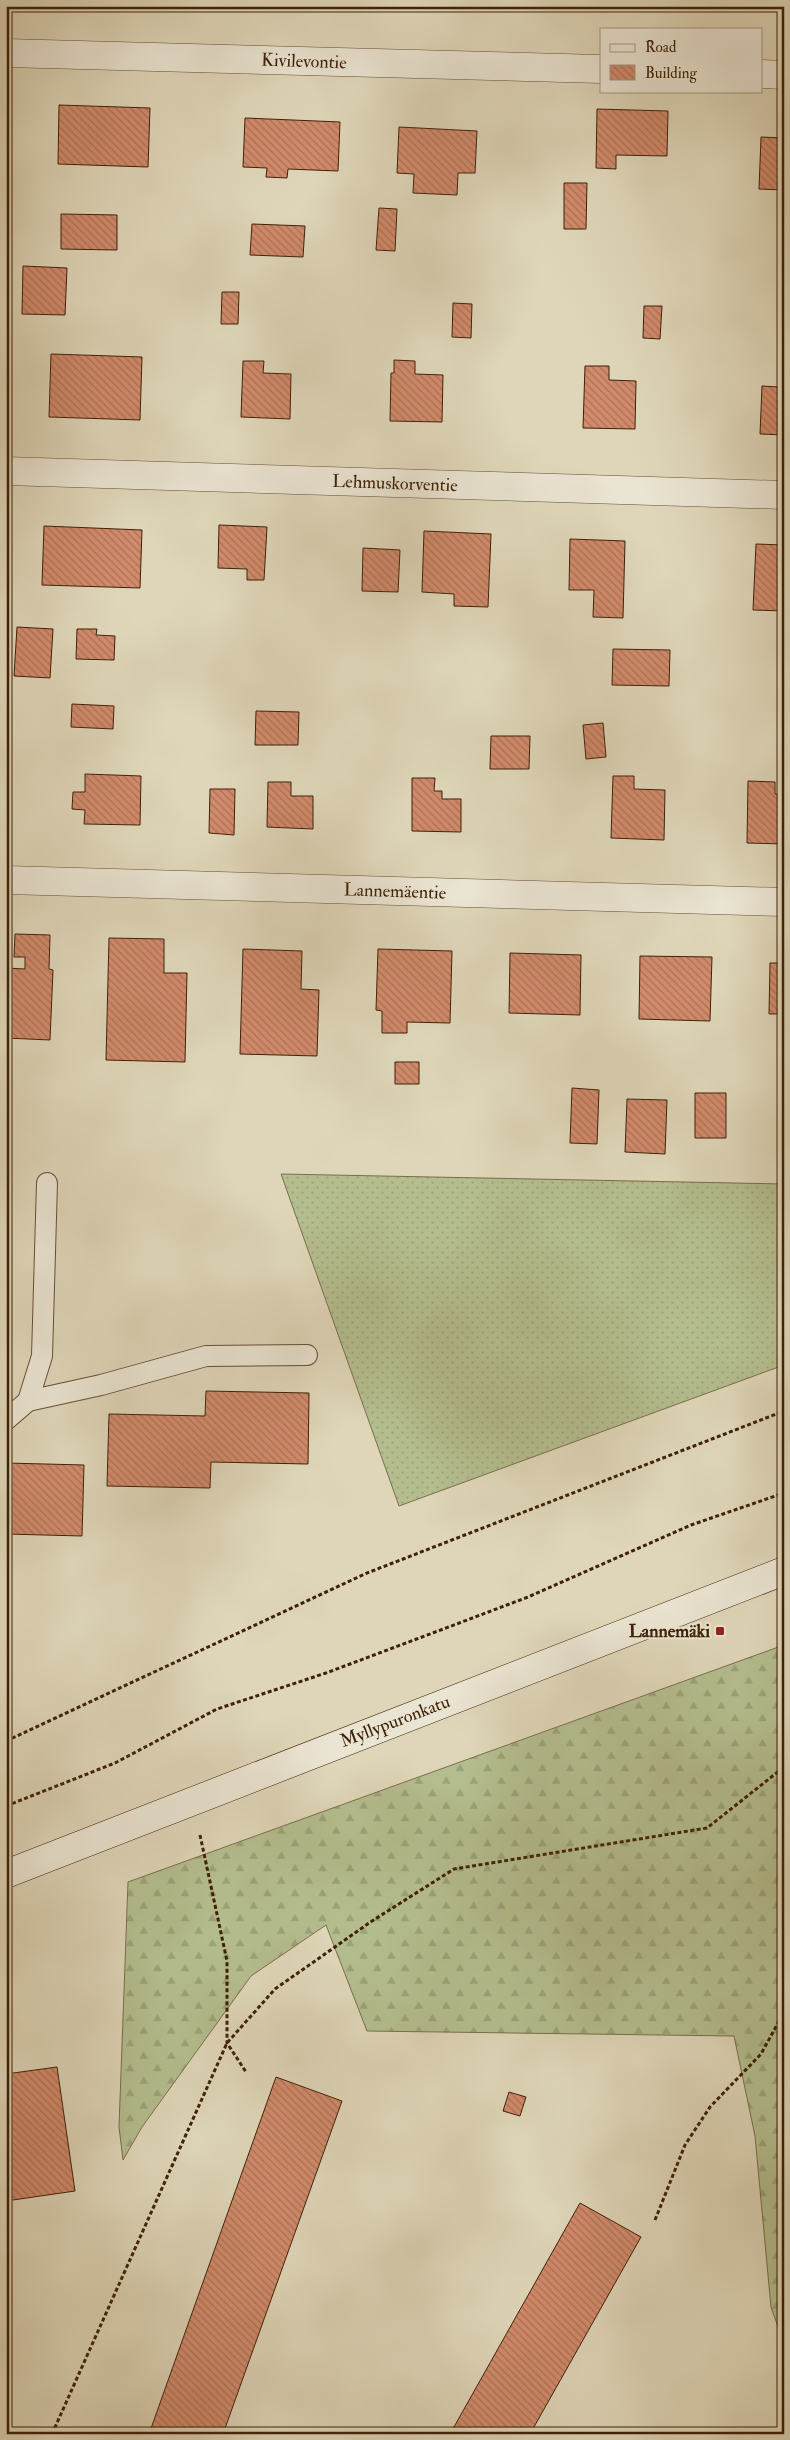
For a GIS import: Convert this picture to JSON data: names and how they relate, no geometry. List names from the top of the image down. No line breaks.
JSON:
{"streets":{"street":["Kivilevontie","Lehmuskorventie","Lannemäentie","Myllypuronkatu"]},"places":{"transit":["Lannemäki"]},"legend":["Road","Building"]}
